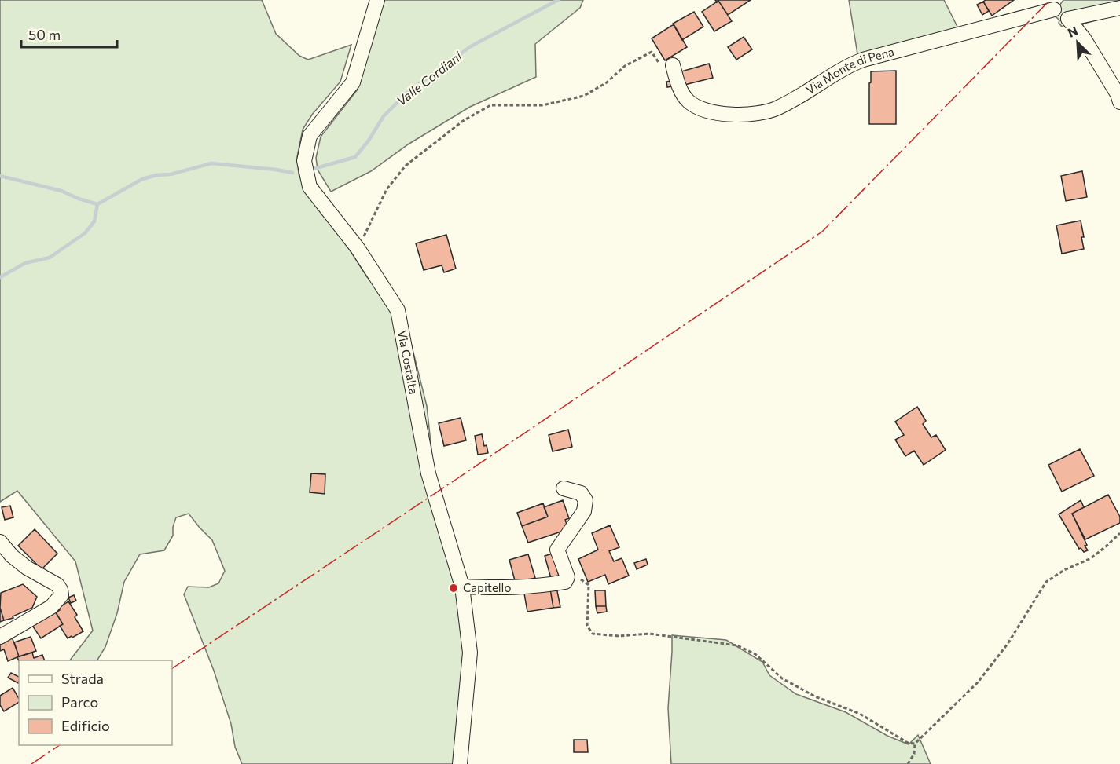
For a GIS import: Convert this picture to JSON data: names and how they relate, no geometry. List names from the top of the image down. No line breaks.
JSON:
{"streets":{"street":["Via Monte di Pena","Via Costalta"]},"water":["Valle Cordiani"],"places":["Capitello"],"legend":["Strada","Parco","Edificio"],"scale_bar":"50 m","north":"top left"}
